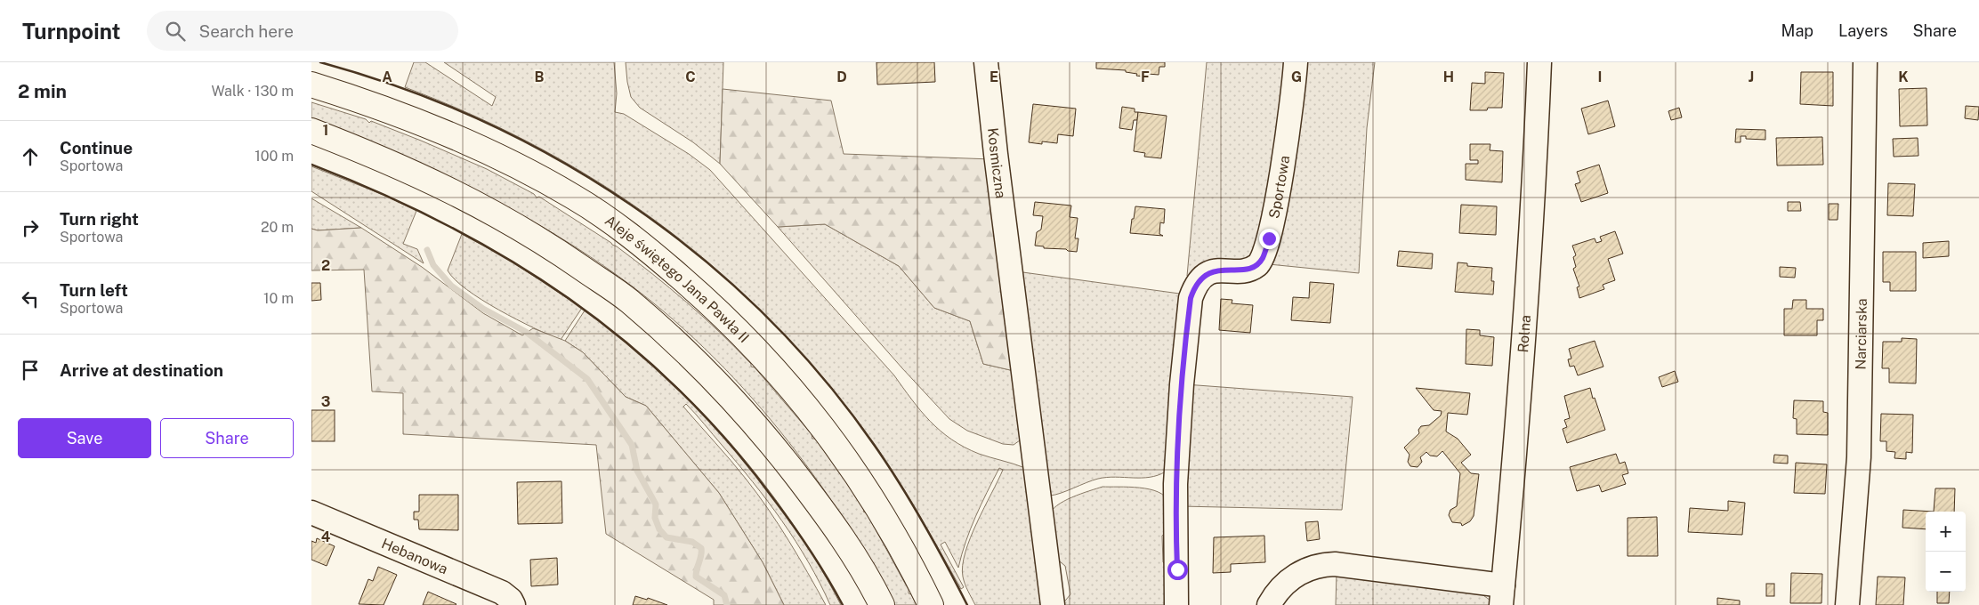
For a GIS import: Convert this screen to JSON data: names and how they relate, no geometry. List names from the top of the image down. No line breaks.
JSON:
{"streets":{"highway":["Aleje świętego Jana Pawła II"],"street":["Kosmiczna","Sportowa","Rolna","Narciarska","Hebanowa"]},"page":{"header":"Turnpoint","search":"Search here","nav":["Map","Layers","Share"],"heading":["2 min","Walk · 130 m"],"list":[["Continue","Sportowa","100 m"],["Turn right","Sportowa","20 m"],["Turn left","Sportowa","10 m"],"Arrive at destination"],"buttons":["Save","Share"],"map_buttons":["+","−"]},"grid":{"columns":["A","B","C","D","E","F","G","H","I","J","K"],"rows":["1","2","3","4"]}}
